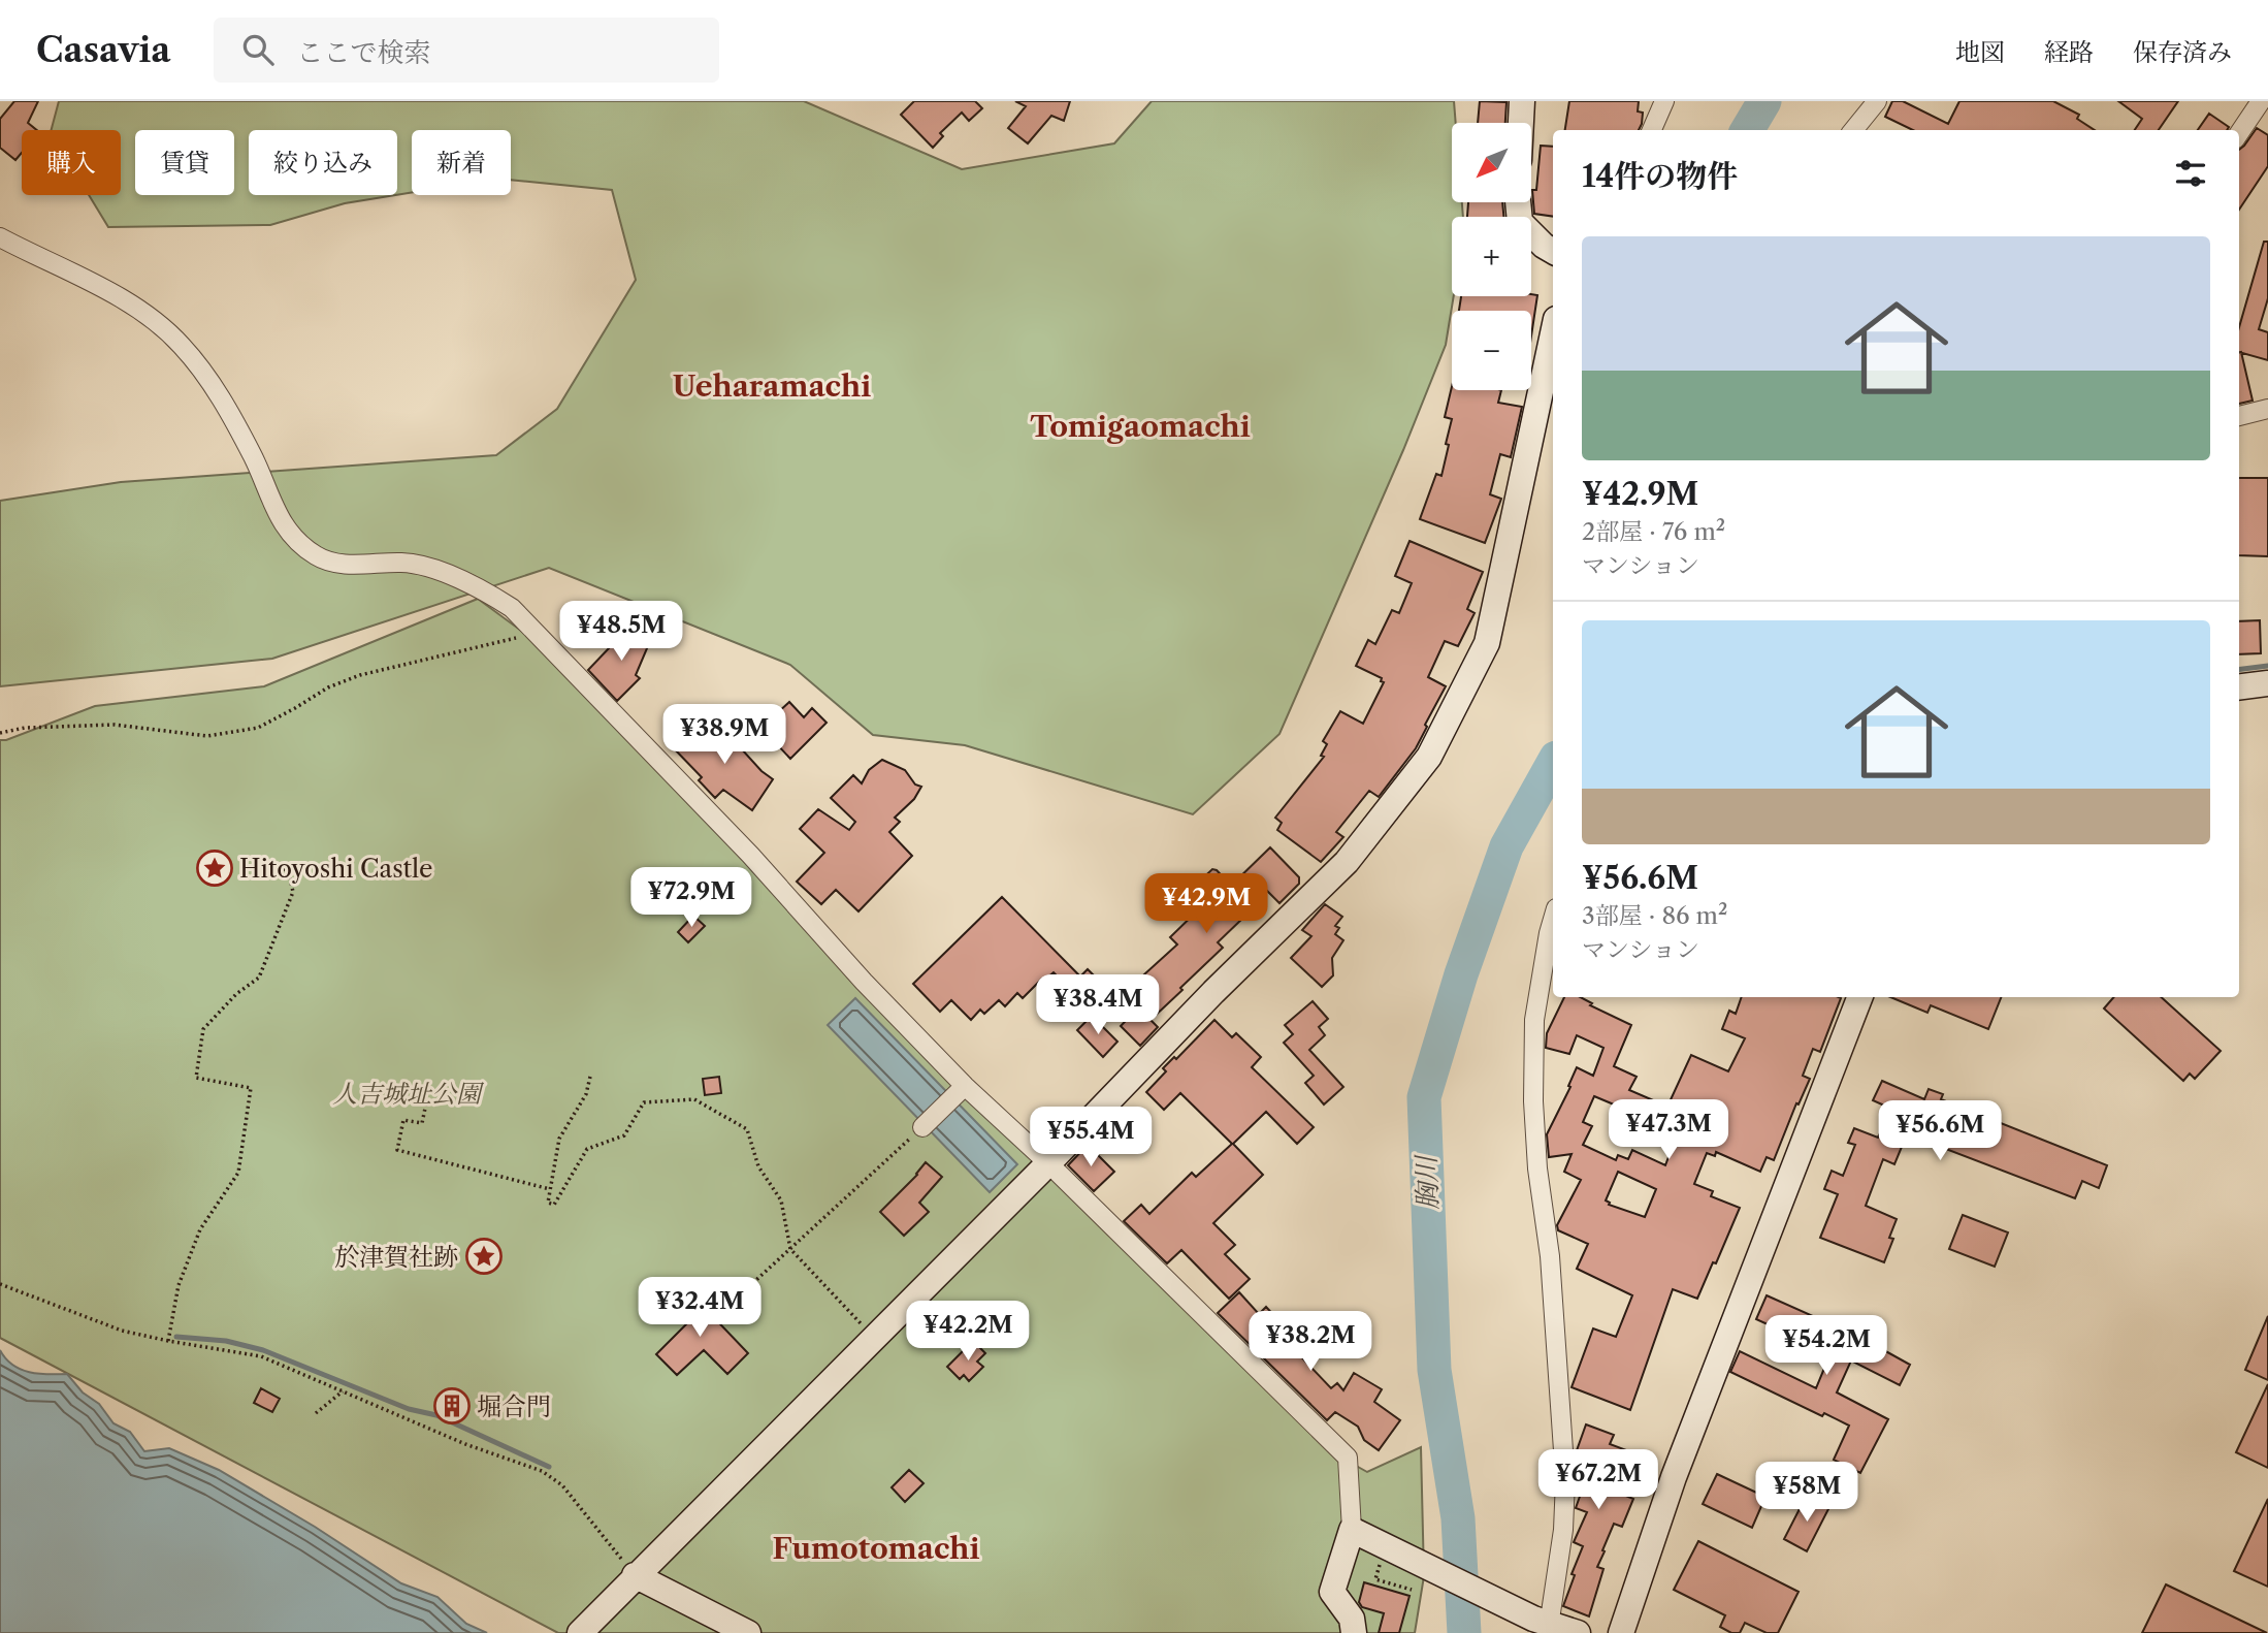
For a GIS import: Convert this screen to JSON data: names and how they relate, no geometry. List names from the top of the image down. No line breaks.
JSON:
{"districts":["Ueharamachi","Tomigaomachi","Fumotomachi"],"water":["胸川"],"parks":["人吉城址公園"],"places":{"place":["Hitoyoshi Castle","於津賀社跡"],"building":["堀合門"]},"north":"bottom left","page":{"header":"Casavia","search":"ここで検索","nav":["地図","経路","保存済み"],"map_buttons":["+","−"],"chip":["購入","賃貸","絞り込み","新着"],"heading":"14件の物件","list":[{"name":"¥42.9M","note":"2部屋 · 76 m² · マンション"},{"name":"¥56.6M","note":"3部屋 · 86 m² · マンション"}],"price":["¥48.5M","¥38.9M","¥72.9M","¥42.9M","¥38.4M","¥47.3M","¥56.6M","¥55.4M","¥32.4M","¥42.2M","¥38.2M","¥54.2M","¥67.2M","¥58M"]}}
